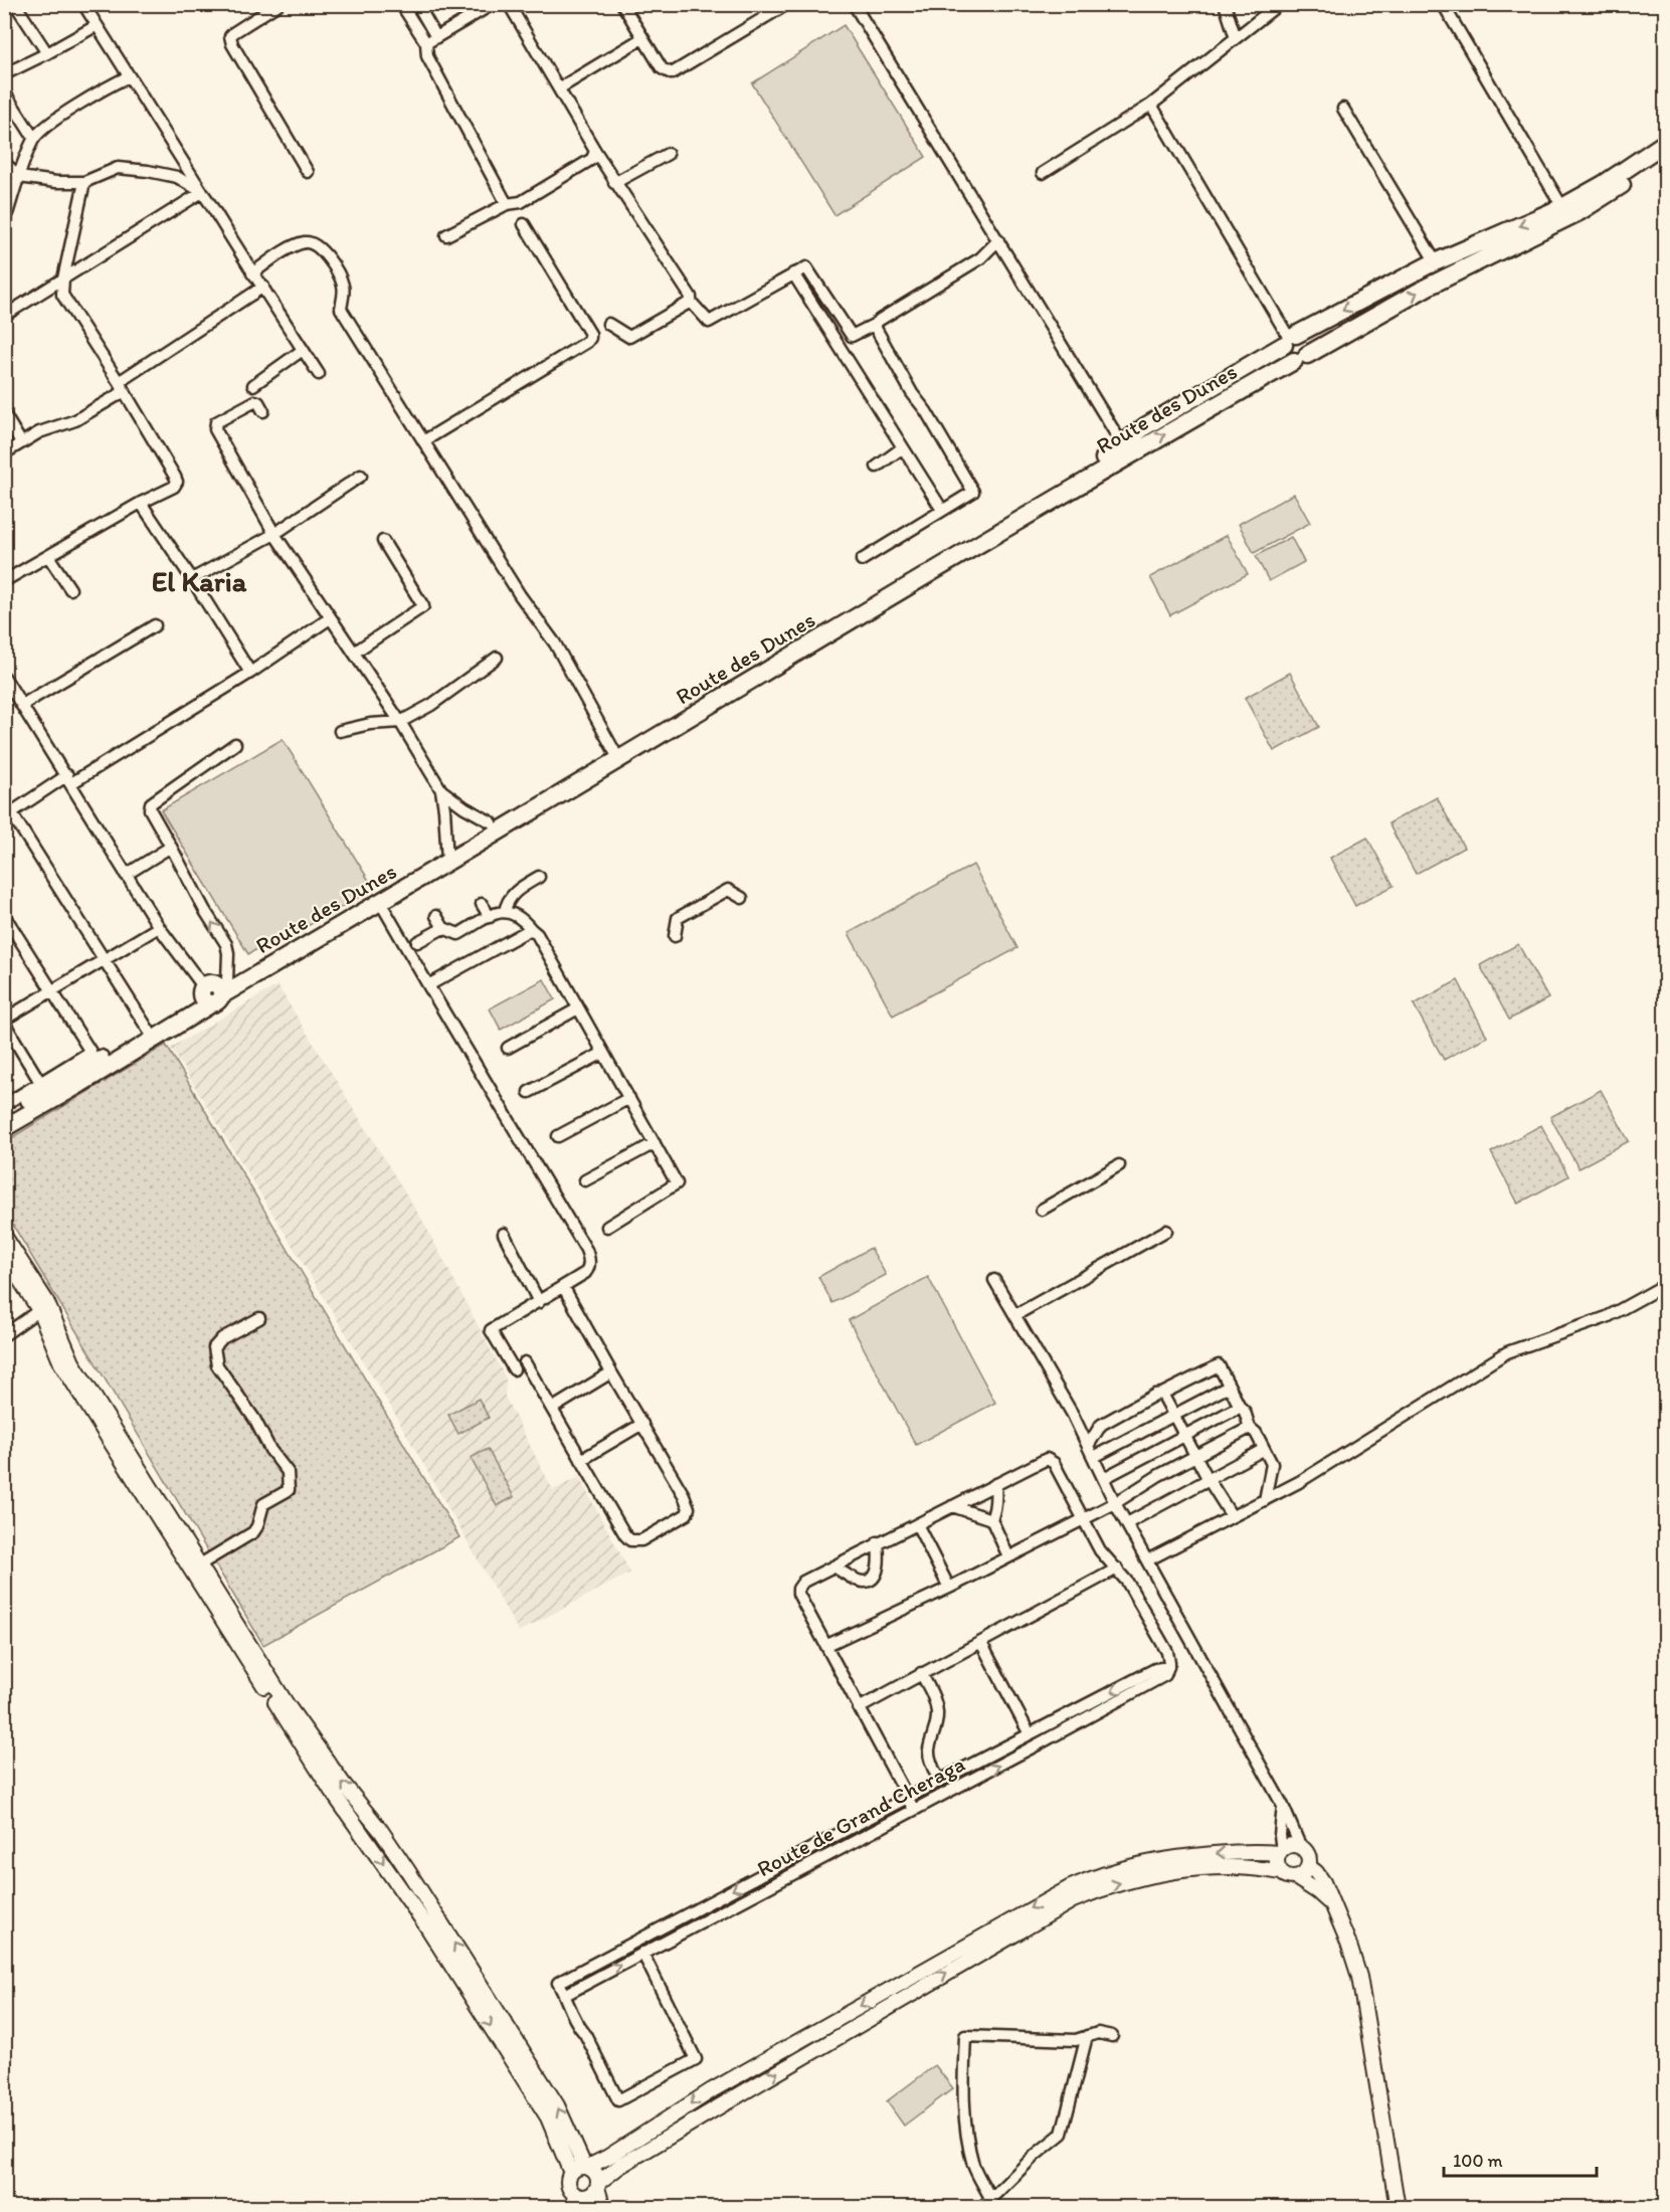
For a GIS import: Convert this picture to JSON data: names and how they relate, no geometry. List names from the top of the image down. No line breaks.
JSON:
{"streets":{"main road":["Route des Dunes"],"street":["Route de Grand Cheraga"]},"districts":["El Karia"],"scale_bar":"100 m"}
